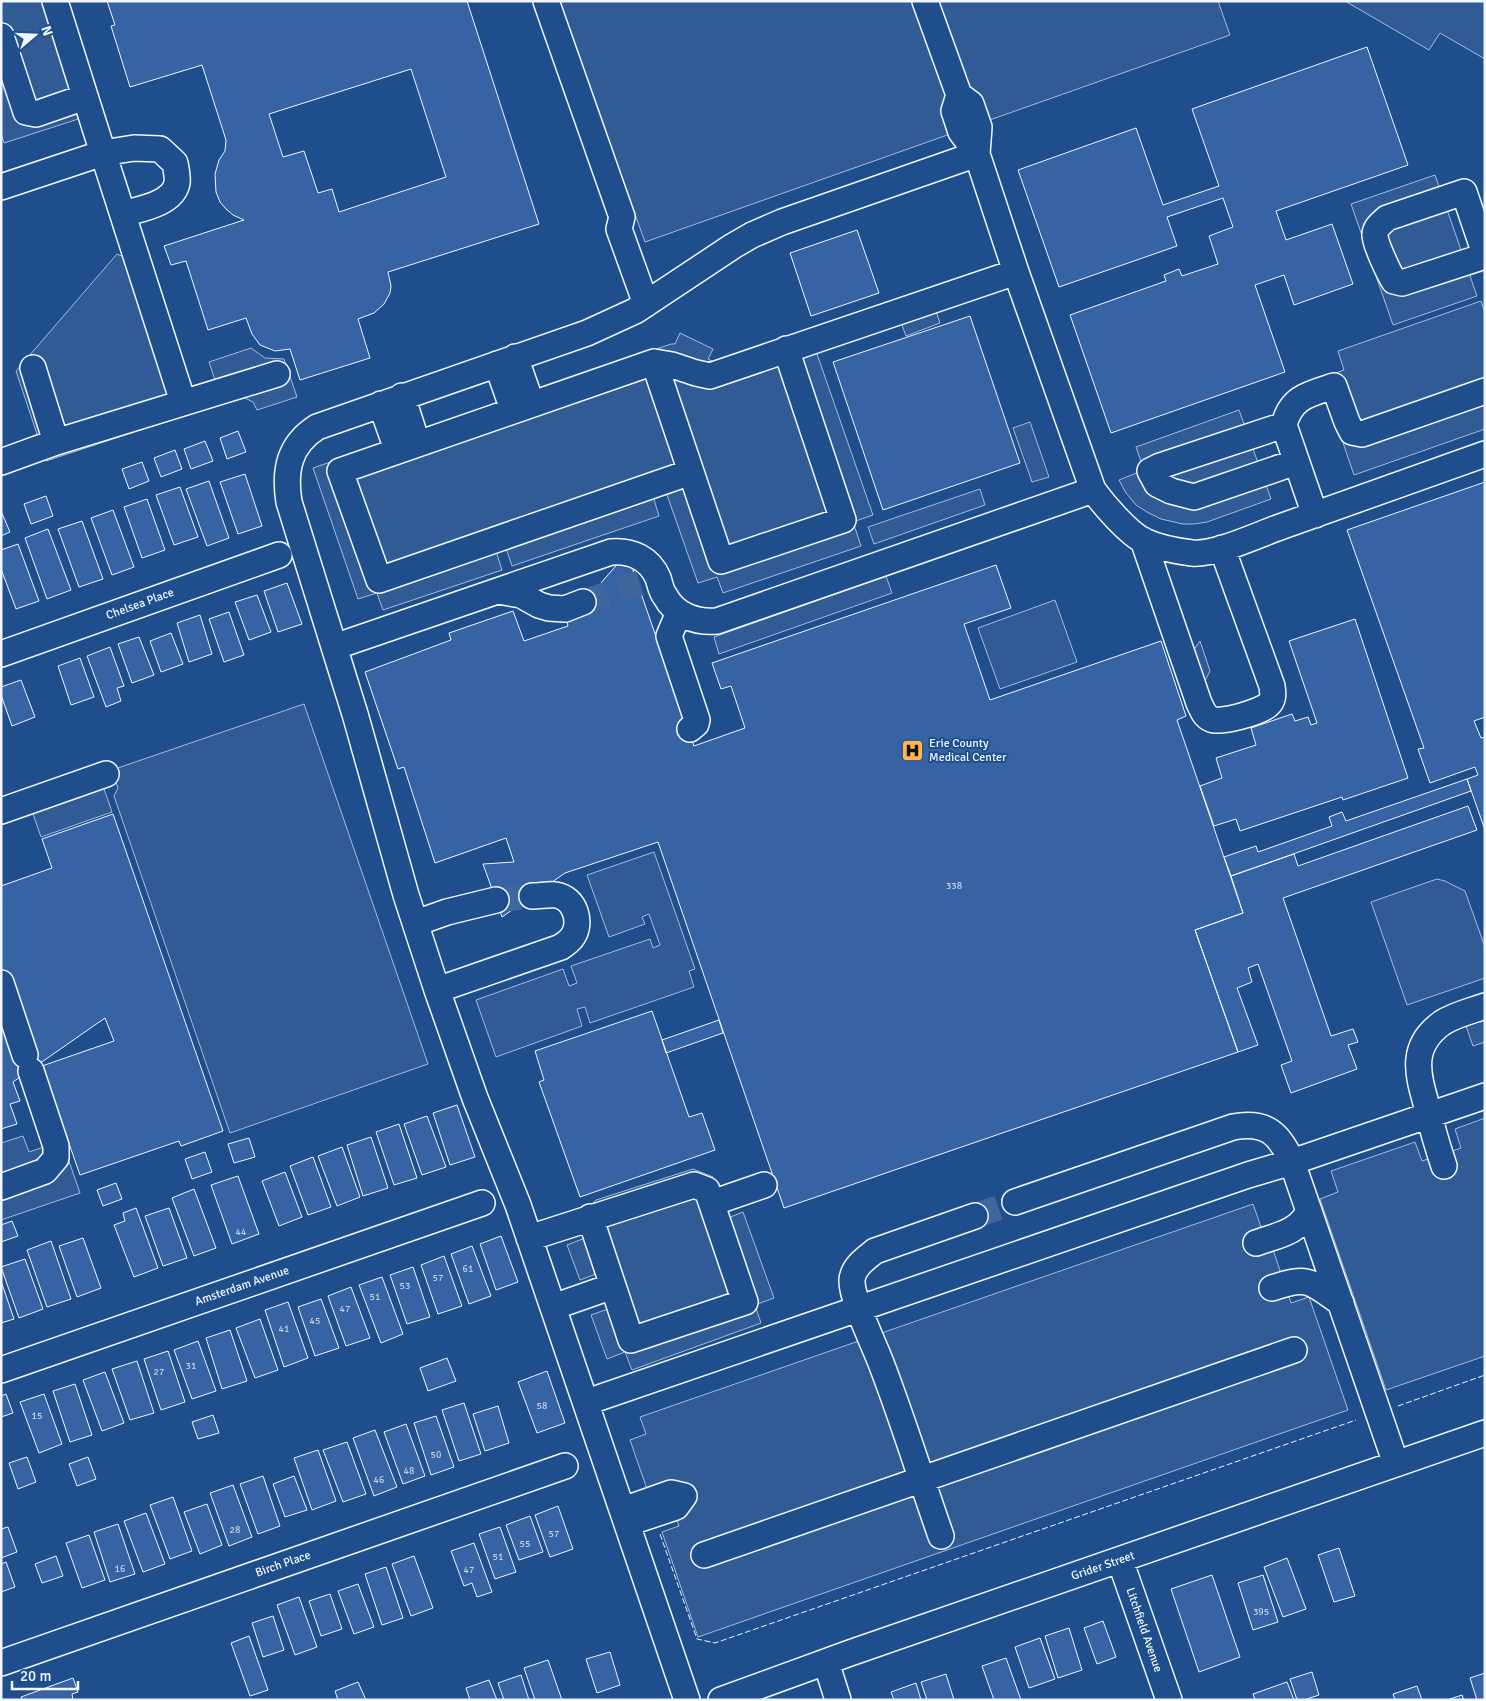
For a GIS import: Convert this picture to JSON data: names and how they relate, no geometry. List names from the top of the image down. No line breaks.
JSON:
{"streets":{"street":["Chelsea Place","Amsterdam Avenue","Birch Place","Grider Street","Litchfield Avenue"]},"crossings":[["Grider Street","Litchfield Avenue"]],"places":{"hospital":["Erie County Medical Center"]},"house_numbers":["338","44","61","57","53","51","47","45","41","31","27","58","15","50","48","46","28","57","55","51","16","47","395"],"scale_bar":"20 m","north":"right"}
